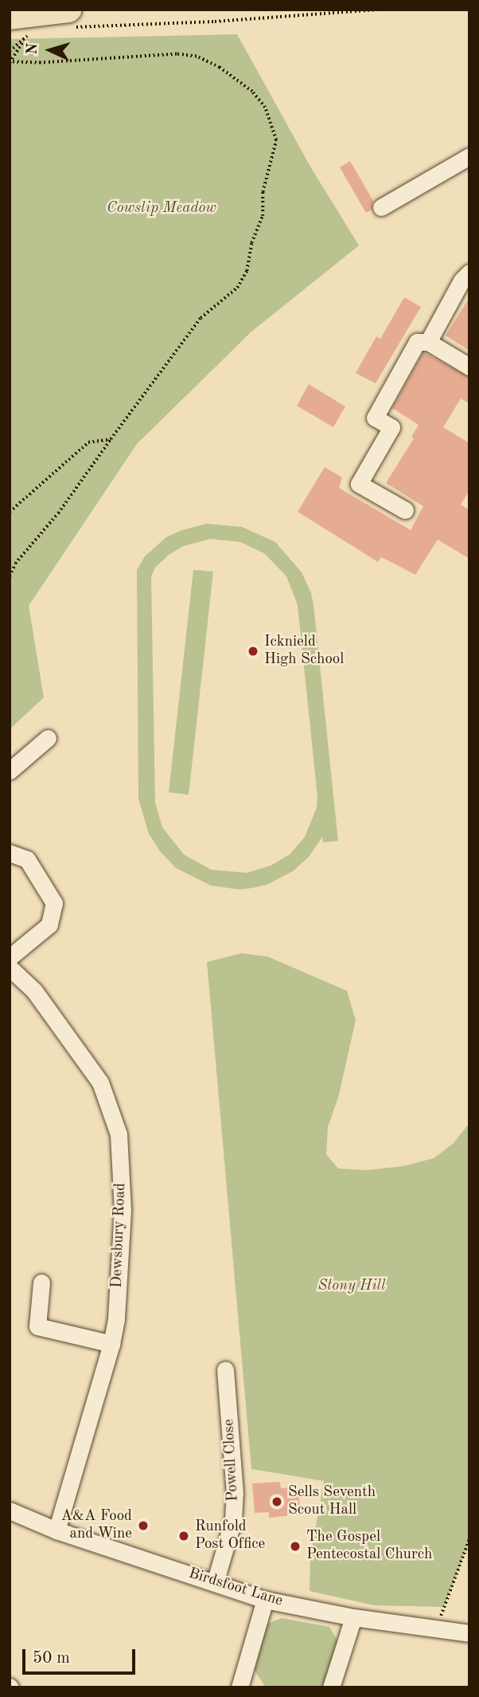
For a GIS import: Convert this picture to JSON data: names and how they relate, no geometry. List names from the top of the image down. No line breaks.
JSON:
{"streets":{"street":["Dewsbury Road","Powell Close","Birdsfoot Lane"]},"crossings":[["Dewsbury Road","Birdsfoot Lane"],["Powell Close","Birdsfoot Lane"]],"parks":["Cowslip Meadow","Stony Hill"],"places":["Icknield High School","Sells Seventh Scout Hall","A&A Food and Wine","Runfold Post Office","The Gospel Pentecostal Church"],"scale_bar":"50 m","north":"left"}
